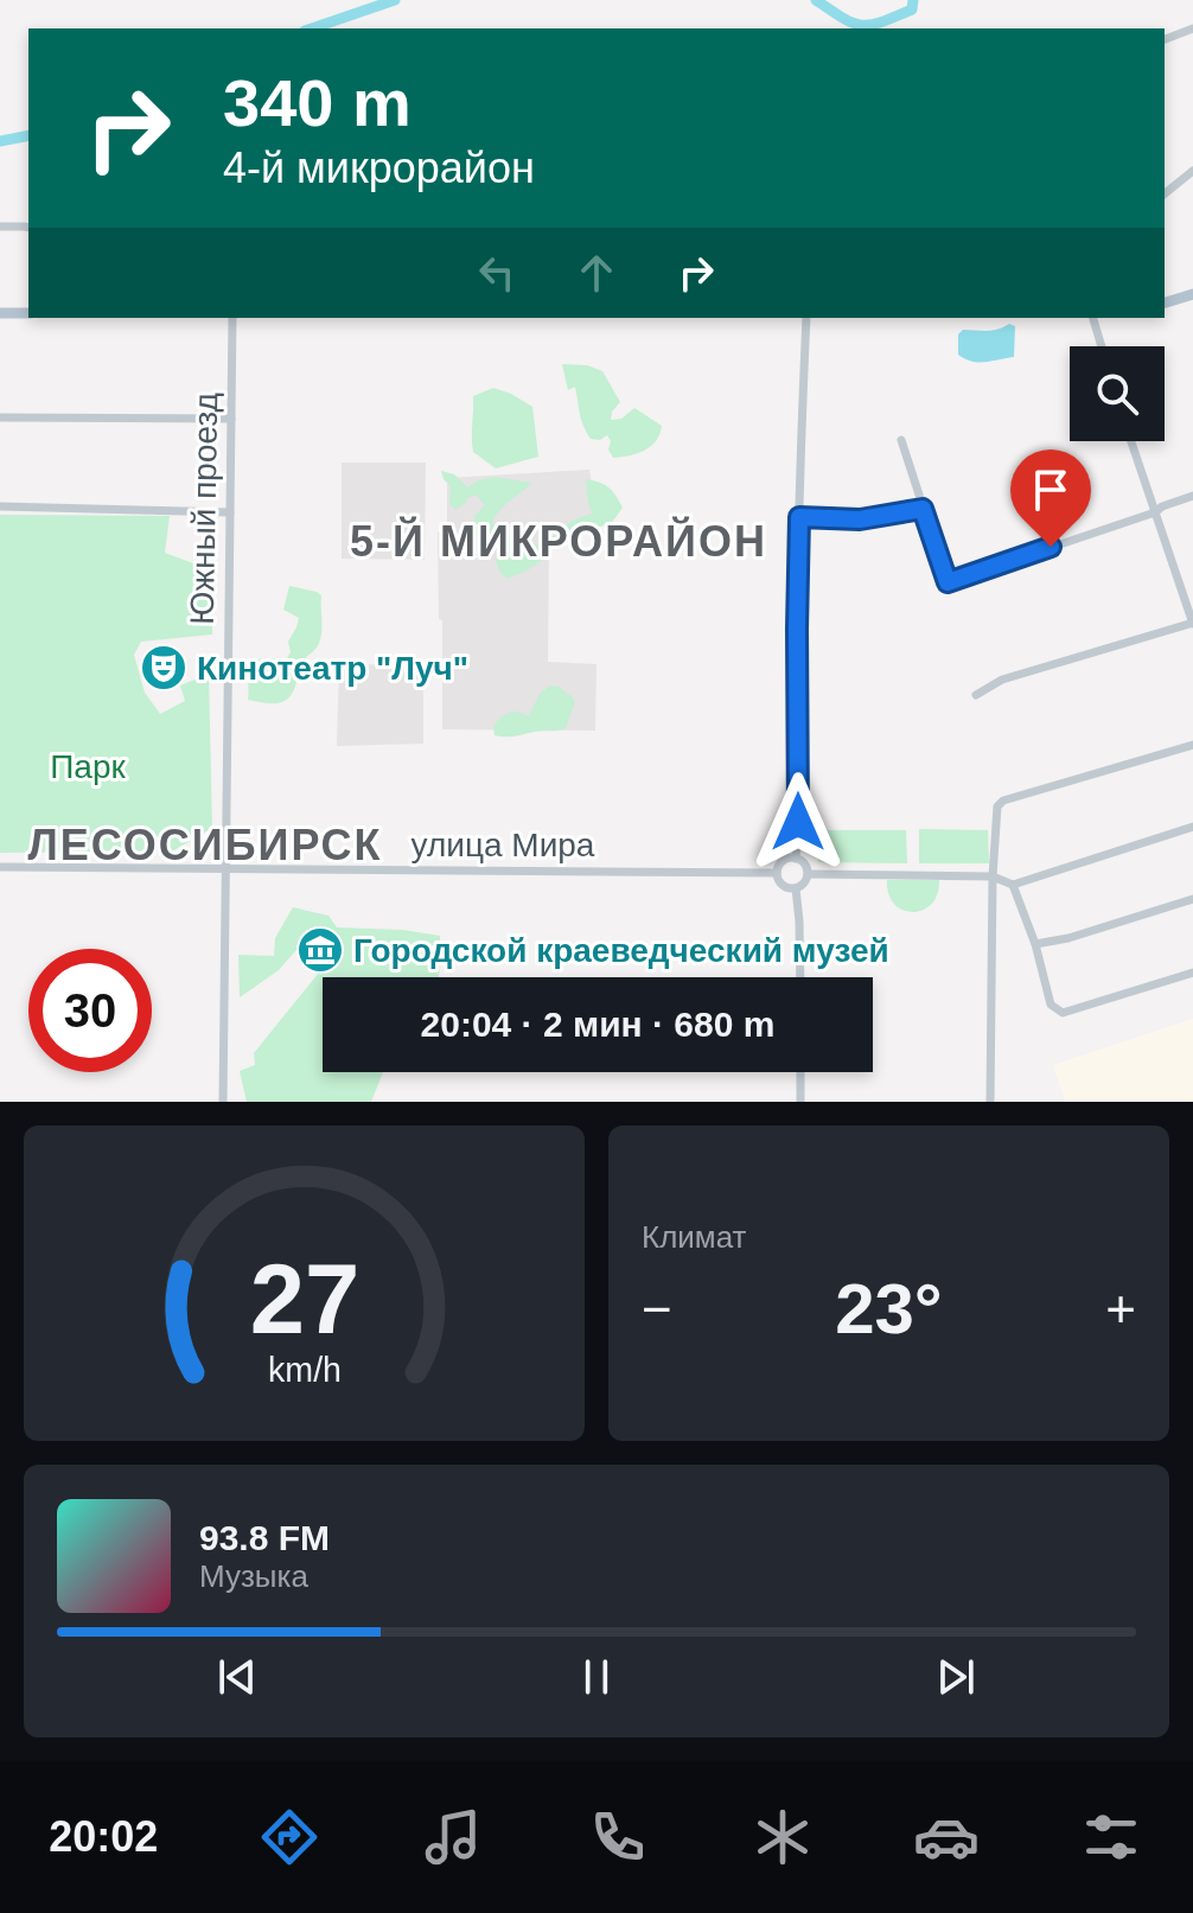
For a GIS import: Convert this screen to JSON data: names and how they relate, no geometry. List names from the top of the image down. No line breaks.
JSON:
{"streets":{"street":["Южный проезд","улица Мира"]},"crossings":[["Южный проезд","улица Мира"]],"districts":["5-Й МИКРОРАЙОН","ЛЕСОСИБИРСК"],"parks":["Парк"],"places":{"theatre":["Кинотеатр \"Луч\""],"museum":["Городской краеведческий музей"]},"page":{"turn":["340 m","4-й микрорайон"],"limit":"30","trip":"20:04 · 2 мин · 680 m","tile":"Климат","heat":["−","23°","+"],"song":["93.8 FM","Музыка"],"tabs":"20:02","gauge":["27","km/h"]}}
